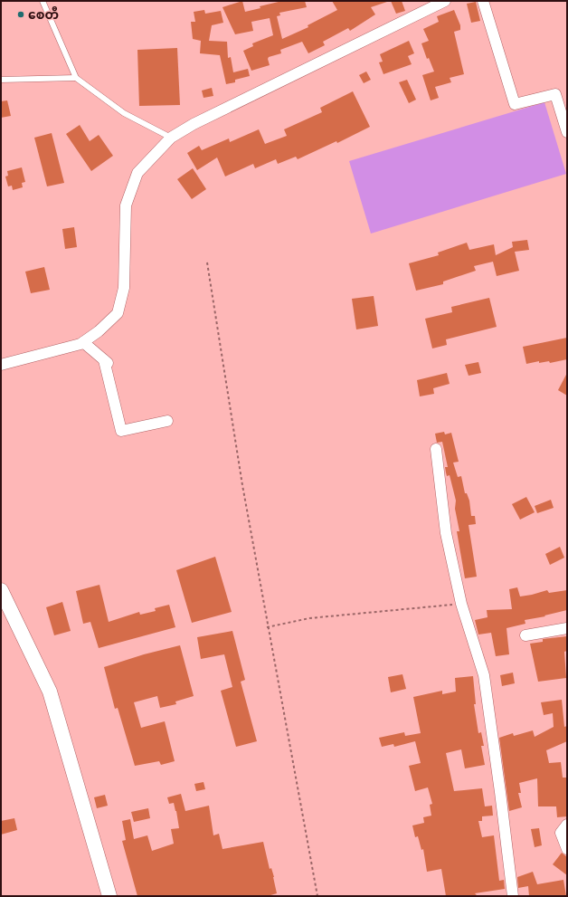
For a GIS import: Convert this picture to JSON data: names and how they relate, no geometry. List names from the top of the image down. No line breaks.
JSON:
{"places":["စေတီ"]}
